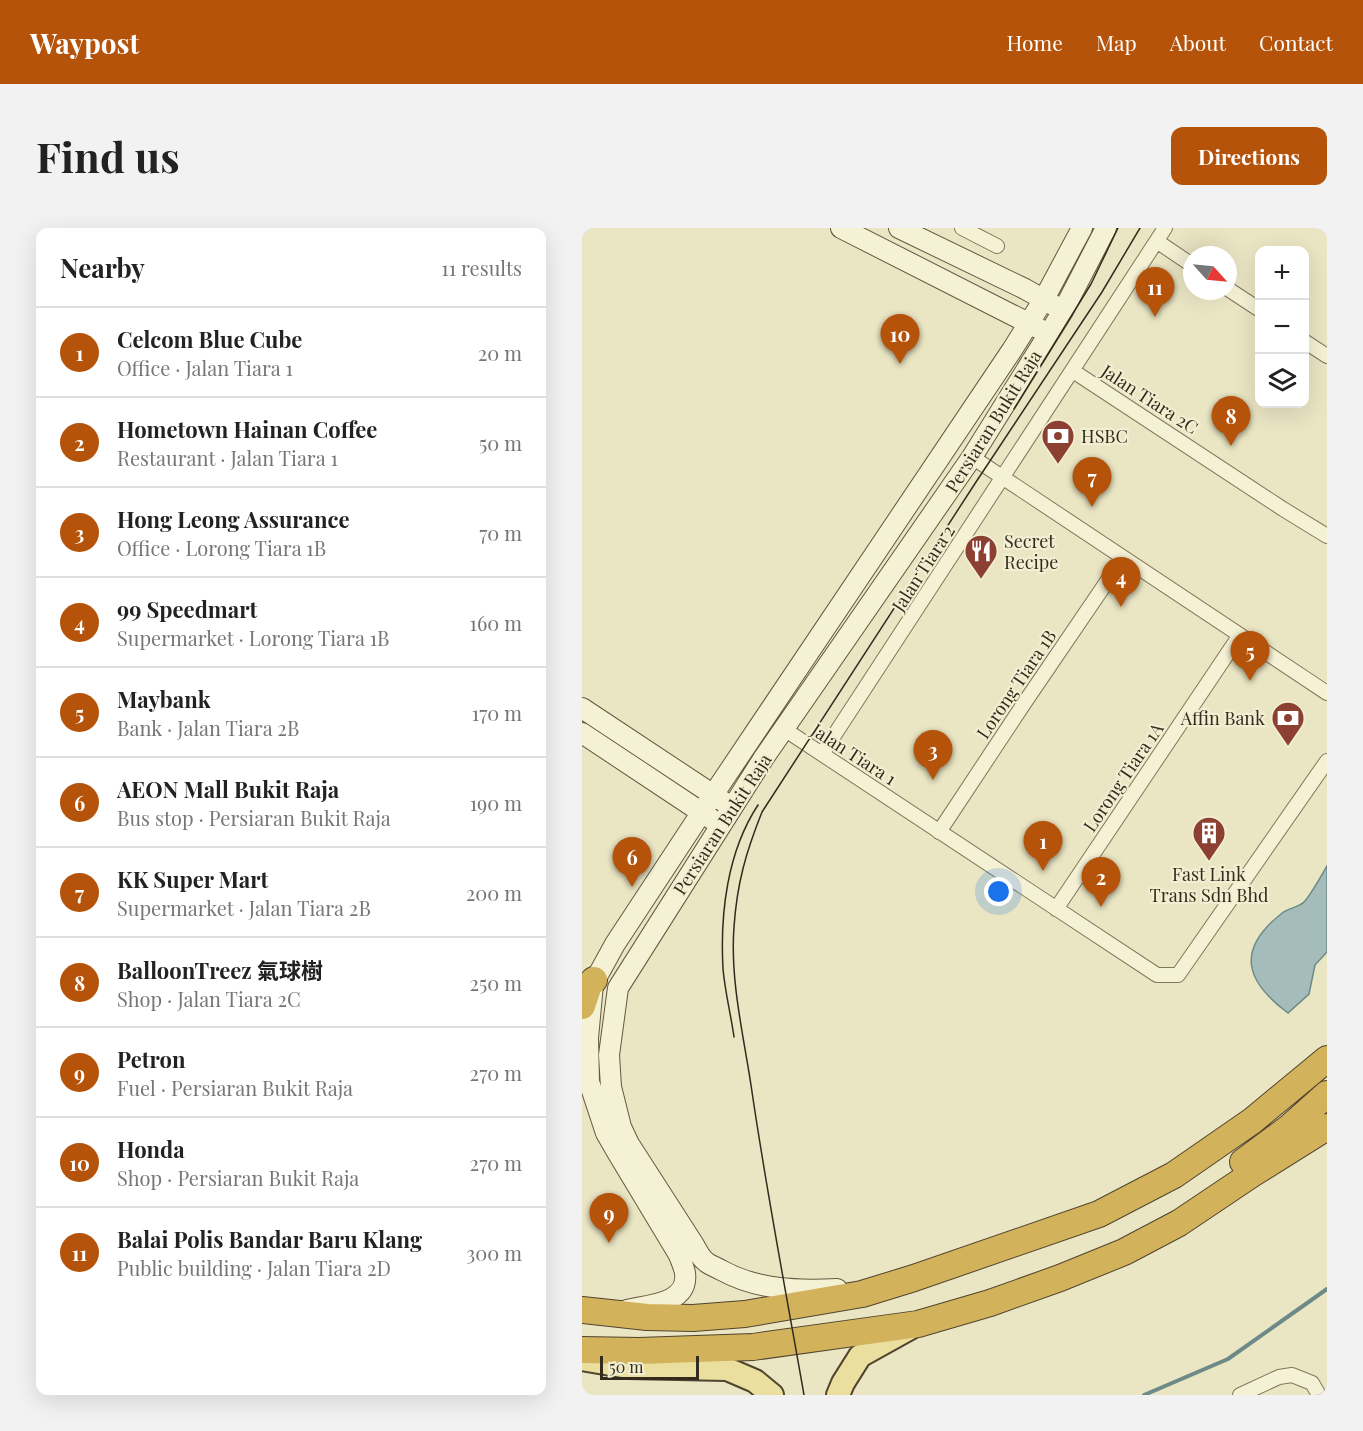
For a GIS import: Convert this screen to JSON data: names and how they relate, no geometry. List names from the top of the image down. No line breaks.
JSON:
{"streets":{"main road":["Persiaran Bukit Raja"],"street":["Jalan Tiara 2C","Jalan Tiara 2","Lorong Tiara 1B","Jalan Tiara 1","Lorong Tiara 1A"]},"crossings":[["Jalan Tiara 2C","Jalan Tiara 2"],["Persiaran Bukit Raja","Jalan Tiara 1"],["Jalan Tiara 2","Jalan Tiara 1"],["Lorong Tiara 1B","Jalan Tiara 1"],["Jalan Tiara 1","Lorong Tiara 1A"]],"places":{"bank":["HSBC","Affin Bank"],"restaurant":["Secret Recipe"],"building":["Fast Link Trans Sdn Bhd"]},"scale_bar":"50 m","north":"bottom right","page":{"header":"Waypost","nav":["Home","Map","About","Contact"],"buttons":"Directions","title":"Find us","heading":["Nearby","11 results"],"map_buttons":["+","−"],"pins":["11","10","8","7","4","5","3","1","6","2","9"],"list":[{"mark":"1","name":"Celcom Blue Cube","note":"Office · Jalan Tiara 1","value":"20 m"},{"mark":"2","name":"Hometown Hainan Coffee","note":"Restaurant · Jalan Tiara 1","value":"50 m"},{"mark":"3","name":"Hong Leong Assurance","note":"Office · Lorong Tiara 1B","value":"70 m"},{"mark":"4","name":"99 Speedmart","note":"Supermarket · Lorong Tiara 1B","value":"160 m"},{"mark":"5","name":"Maybank","note":"Bank · Jalan Tiara 2B","value":"170 m"},{"mark":"6","name":"AEON Mall Bukit Raja","note":"Bus stop · Persiaran Bukit Raja","value":"190 m"},{"mark":"7","name":"KK Super Mart","note":"Supermarket · Jalan Tiara 2B","value":"200 m"},{"mark":"8","name":"BalloonTreez 氣球樹","note":"Shop · Jalan Tiara 2C","value":"250 m"},{"mark":"9","name":"Petron","note":"Fuel · Persiaran Bukit Raja","value":"270 m"},{"mark":"10","name":"Honda","note":"Shop · Persiaran Bukit Raja","value":"270 m"},{"mark":"11","name":"Balai Polis Bandar Baru Klang","note":"Public building · Jalan Tiara 2D","value":"300 m"}],"scale":"50 m"}}
